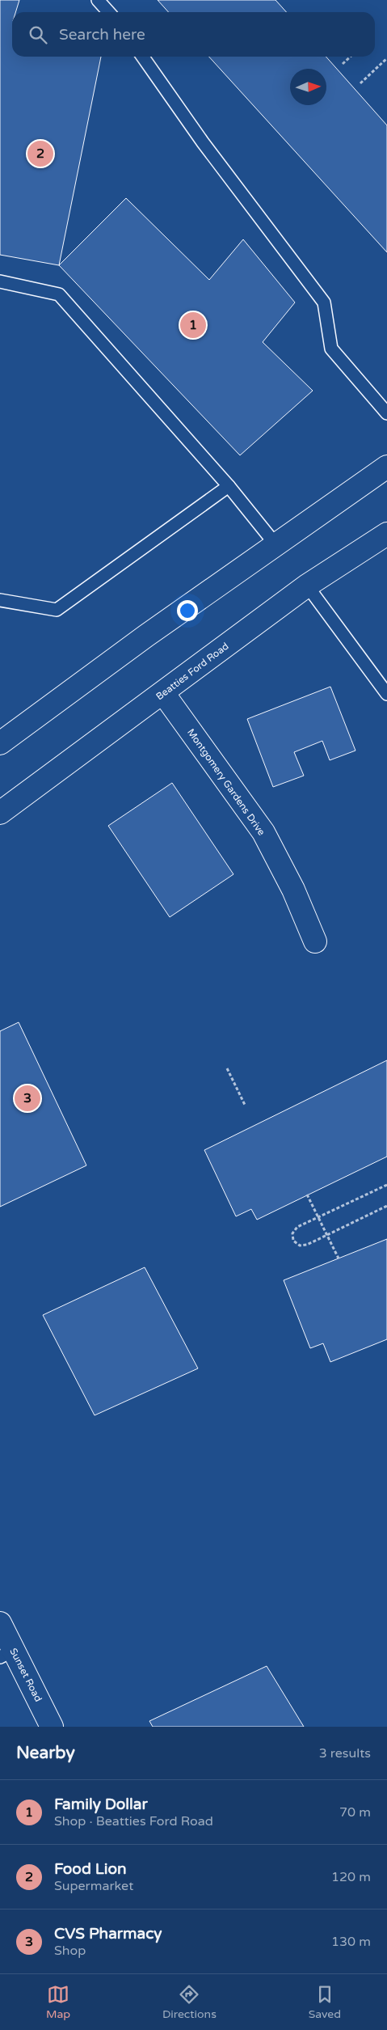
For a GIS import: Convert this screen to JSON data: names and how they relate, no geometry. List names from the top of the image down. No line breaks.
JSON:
{"streets":{"main road":["Beatties Ford Road","Montgomery Gardens Drive","Sunset Road"]},"crossings":[["Beatties Ford Road","Montgomery Gardens Drive"]],"north":"right","page":{"search":"Search here","pins":["2","1","3"],"heading":["Nearby","3 results"],"list":[{"mark":"1","name":"Family Dollar","note":"Shop · Beatties Ford Road","value":"70 m"},{"mark":"2","name":"Food Lion","note":"Supermarket","value":"120 m"},{"mark":"3","name":"CVS Pharmacy","note":"Shop","value":"130 m"}],"nav":["Map","Directions","Saved"]}}
